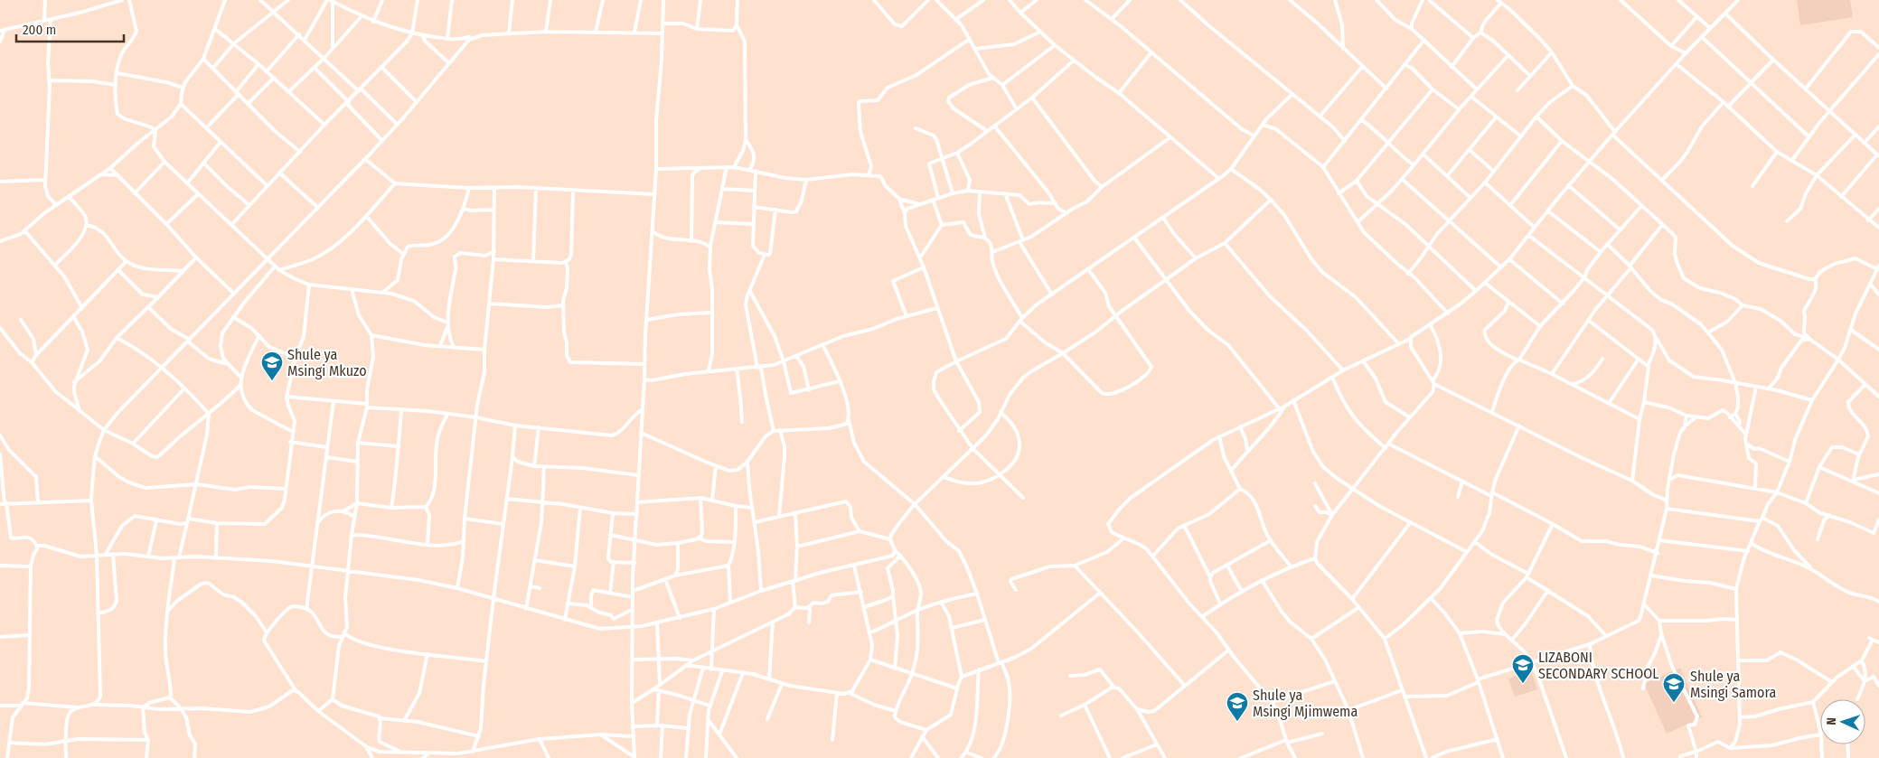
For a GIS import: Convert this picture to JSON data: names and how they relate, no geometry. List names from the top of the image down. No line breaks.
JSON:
{"places":{"school or university":["Shule ya Msingi Mkuzo","LIZABONI SECONDARY SCHOOL","Shule ya Msingi Samora","Shule ya Msingi Mjimwema"]},"scale_bar":"200 m","north":"left"}
